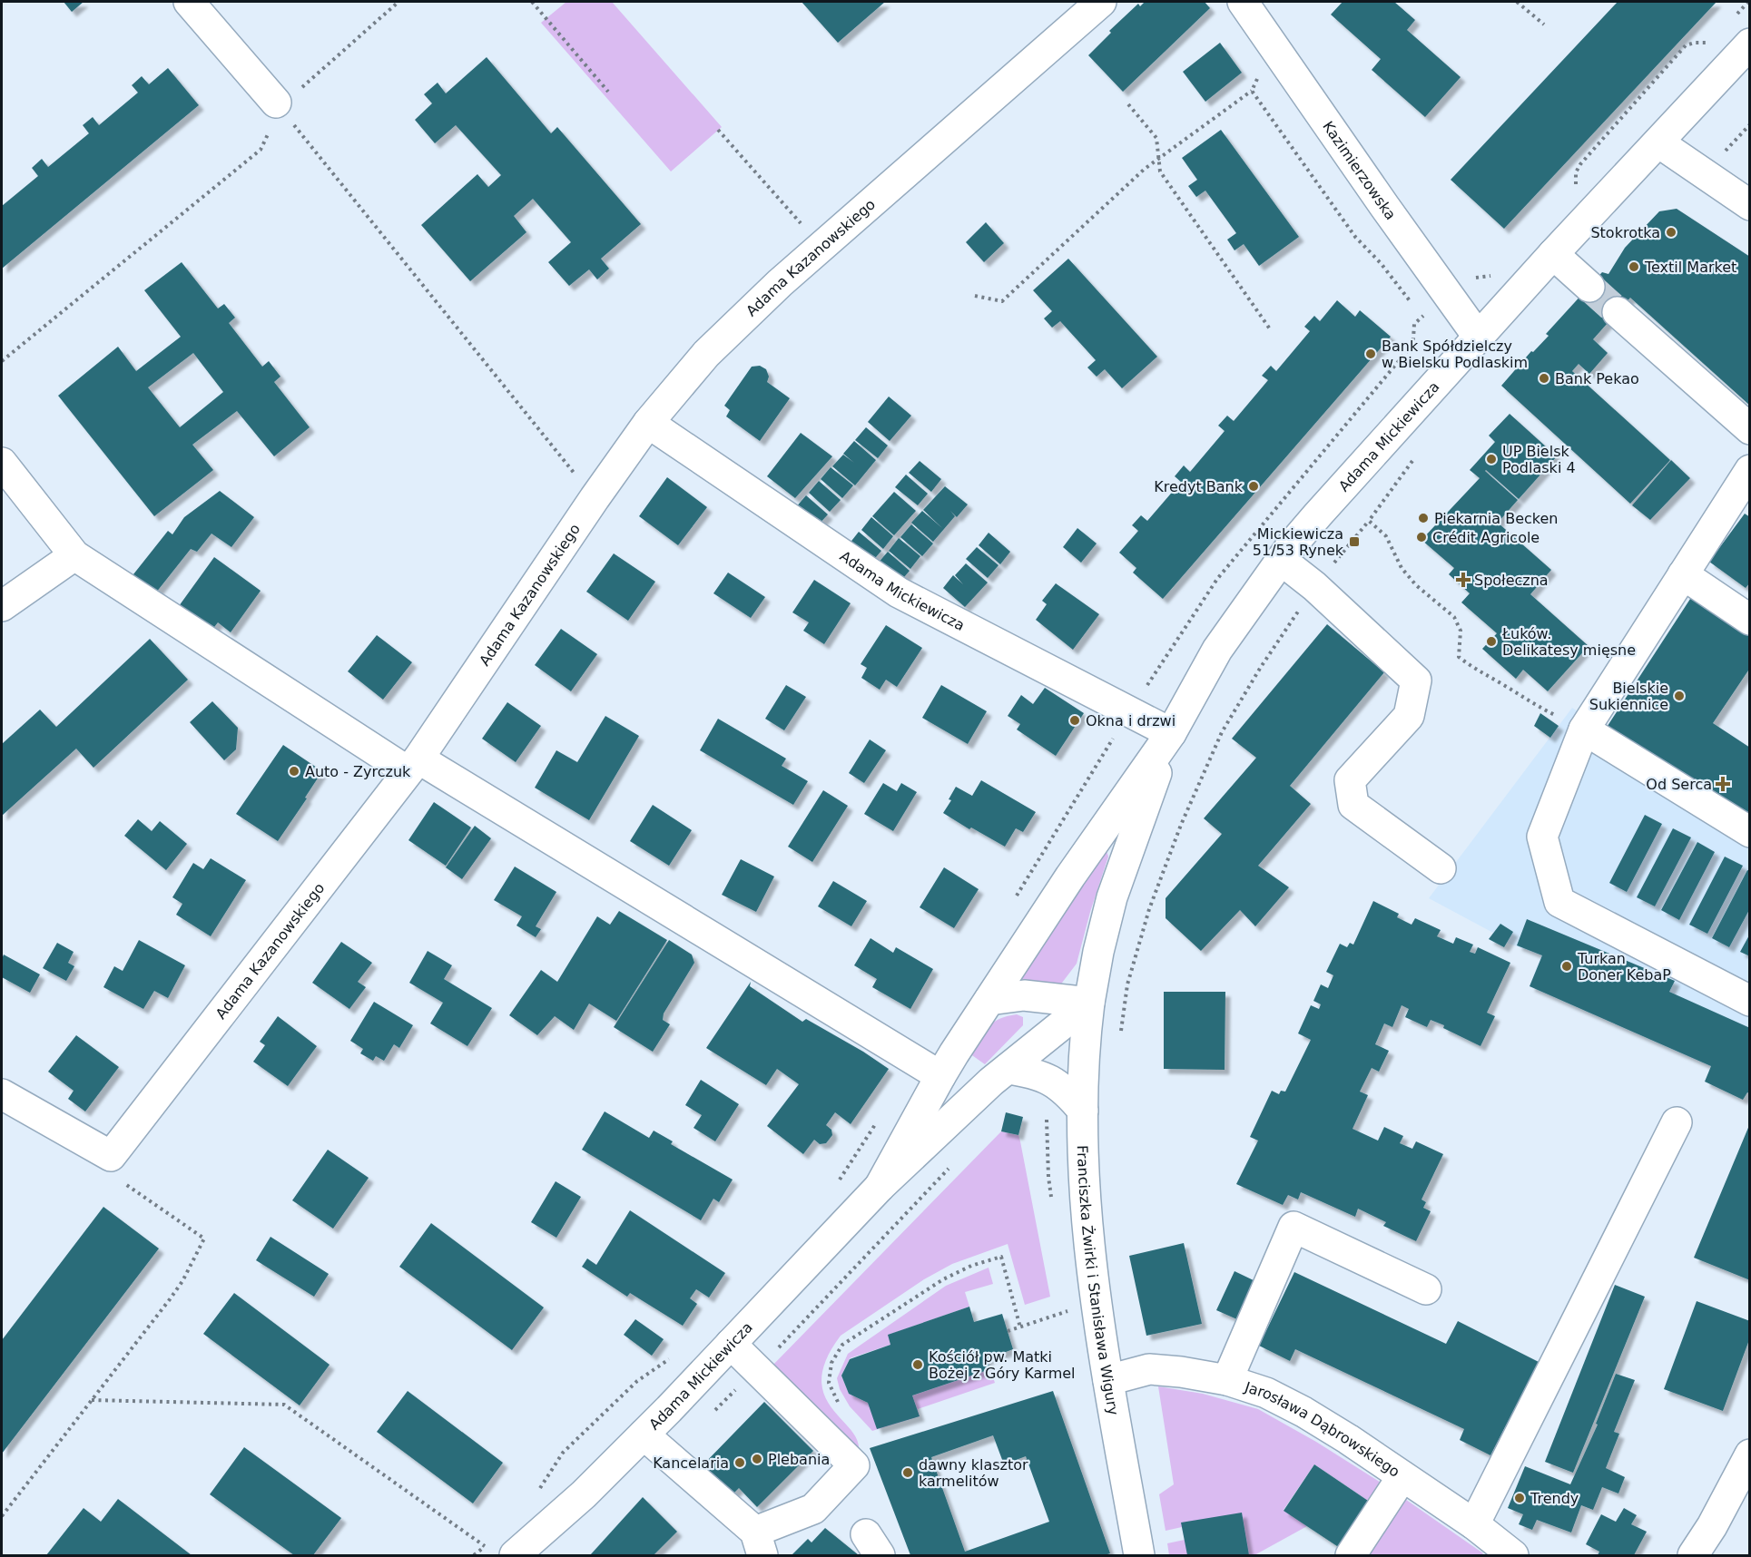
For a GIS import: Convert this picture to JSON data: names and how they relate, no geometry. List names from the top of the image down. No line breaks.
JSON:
{"streets":{"street":["Kazimierzowska","Adama Kazanowskiego","Adama Mickiewicza","Franciszka Żwirki i Stanisława Wigury","Jarosława Dąbrowskiego"]},"crossings":[["Kazimierzowska","Adama Mickiewicza"],["Adama Kazanowskiego","Adama Mickiewicza"],["Adama Mickiewicza","Franciszka Żwirki i Stanisława Wigury"],["Franciszka Żwirki i Stanisława Wigury","Jarosława Dąbrowskiego"]],"places":{"other":["Stokrotka","Textil Market","Bank Spółdzielczy w Bielsku Podlaskim","Bank Pekao","UP Bielsk Podlaski 4","Kredyt Bank","Piekarnia Becken","Crédit Agricole","Łuków. Delikatesy mięsne","Bielskie Sukiennice","Okna i drzwi","Auto - Zyrczuk","Turkan Doner KebaP","Kościół pw. Matki Bożej z Góry Karmel","Plebania","Kancelaria","dawny klasztor karmelitów","Trendy"],"transit":["Mickiewicza 51/53 Rynek"],"health":["Społeczna","Od Serca"]}}
